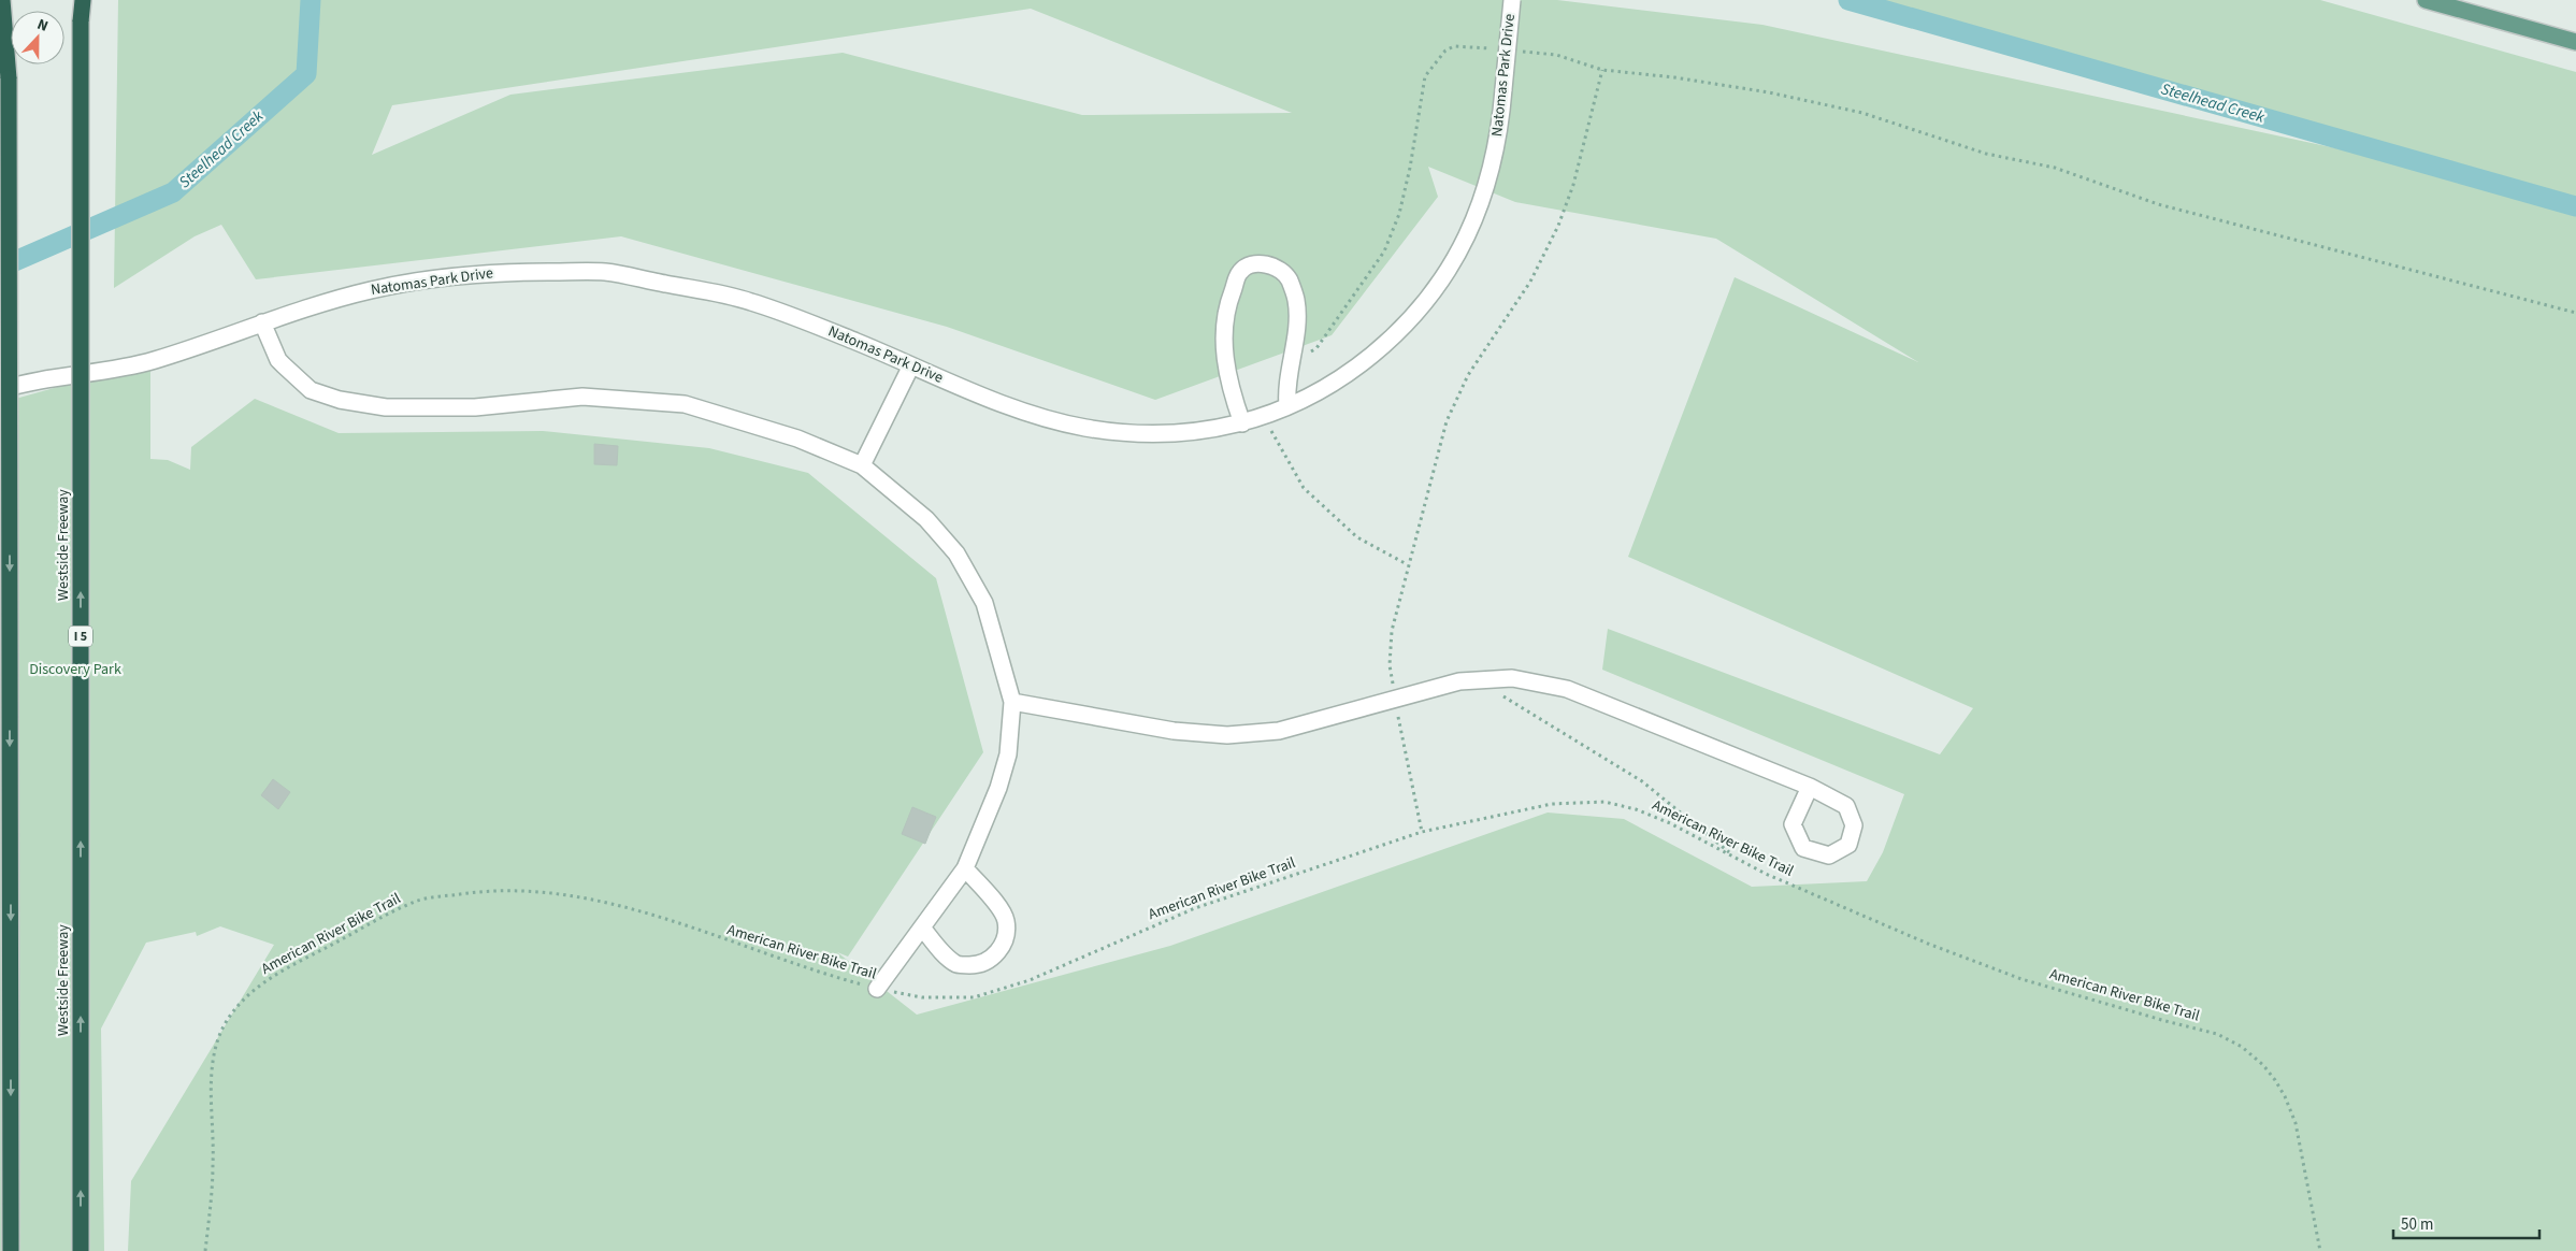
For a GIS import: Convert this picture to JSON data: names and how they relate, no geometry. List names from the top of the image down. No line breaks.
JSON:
{"streets":{"highway":["Westside Freeway","I 5"],"street":["Natomas Park Drive"],"path":["American River Bike Trail"]},"water":["Steelhead Creek"],"parks":["Discovery Park"],"scale_bar":"50 m","north":"top"}
